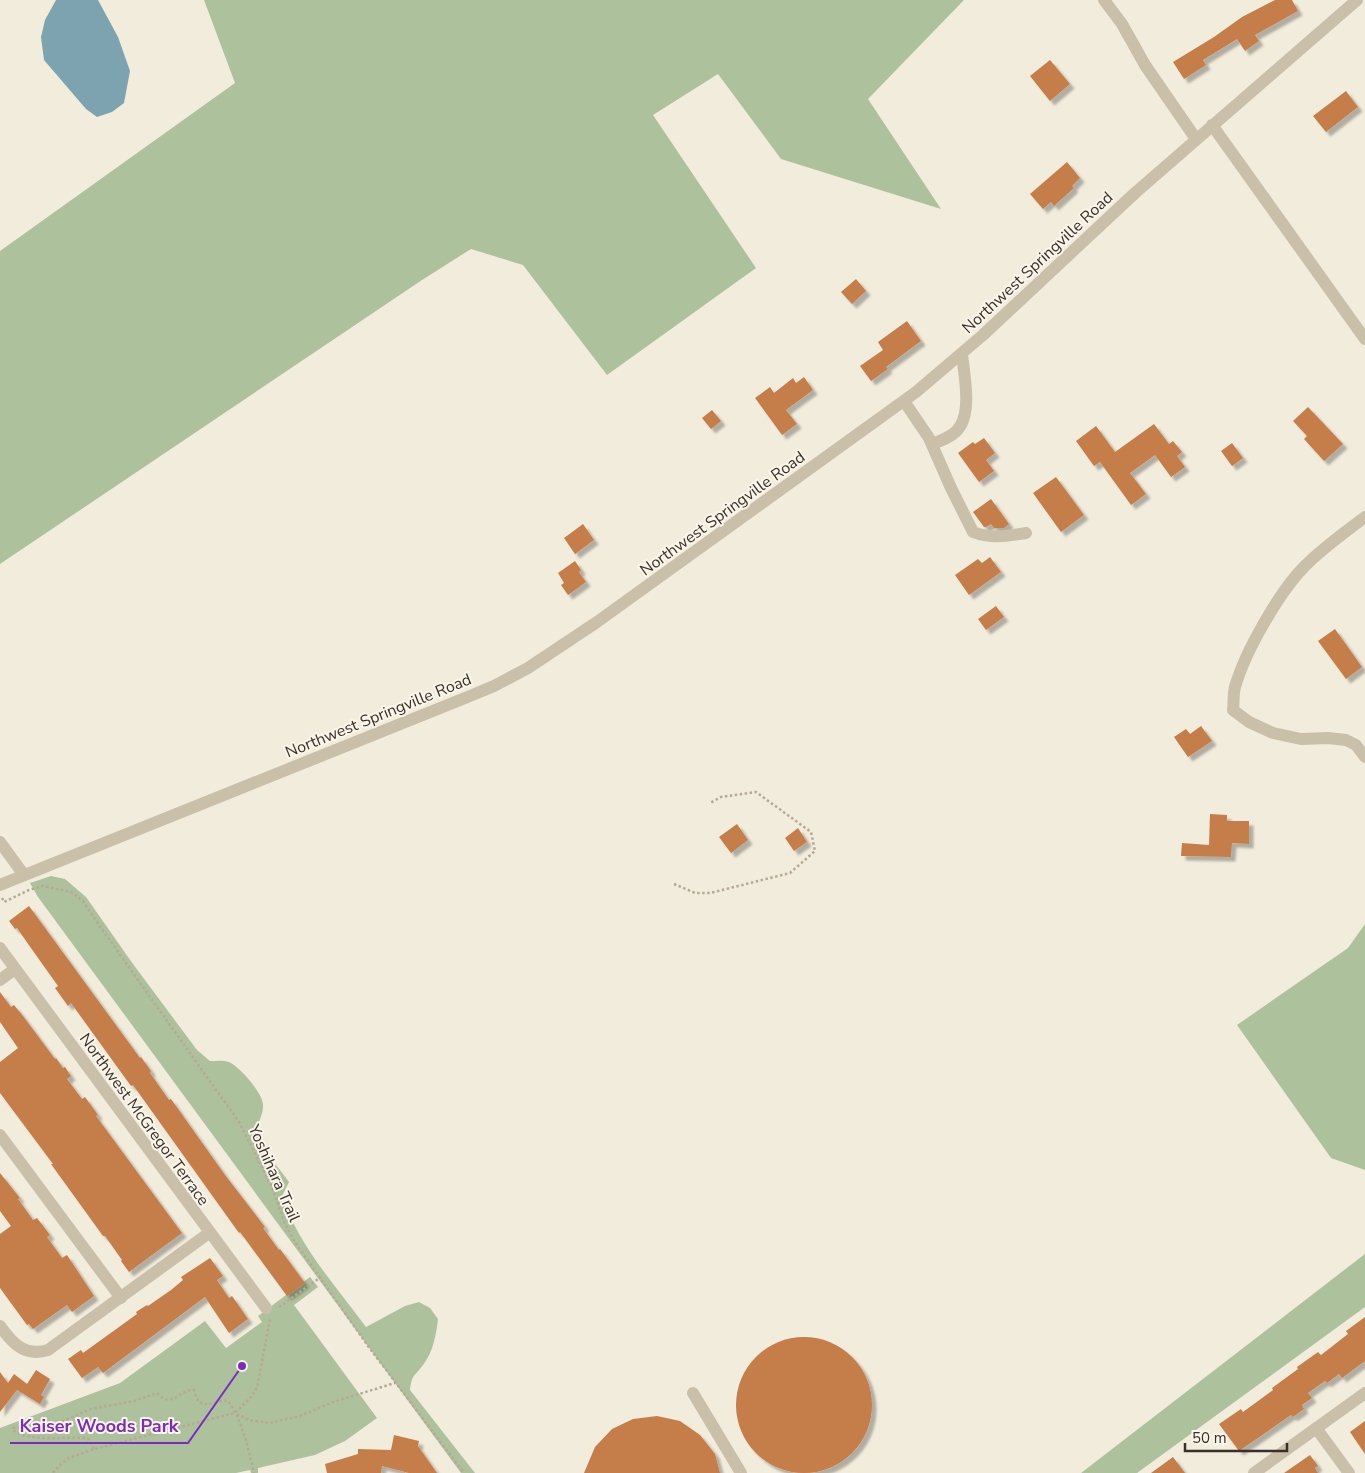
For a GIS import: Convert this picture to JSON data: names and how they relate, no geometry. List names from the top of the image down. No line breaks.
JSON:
{"streets":{"street":["Northwest Springville Road","Northwest McGregor Terrace"],"path":["Yoshihara Trail"]},"places":["Kaiser Woods Park"],"scale_bar":"50 m"}
